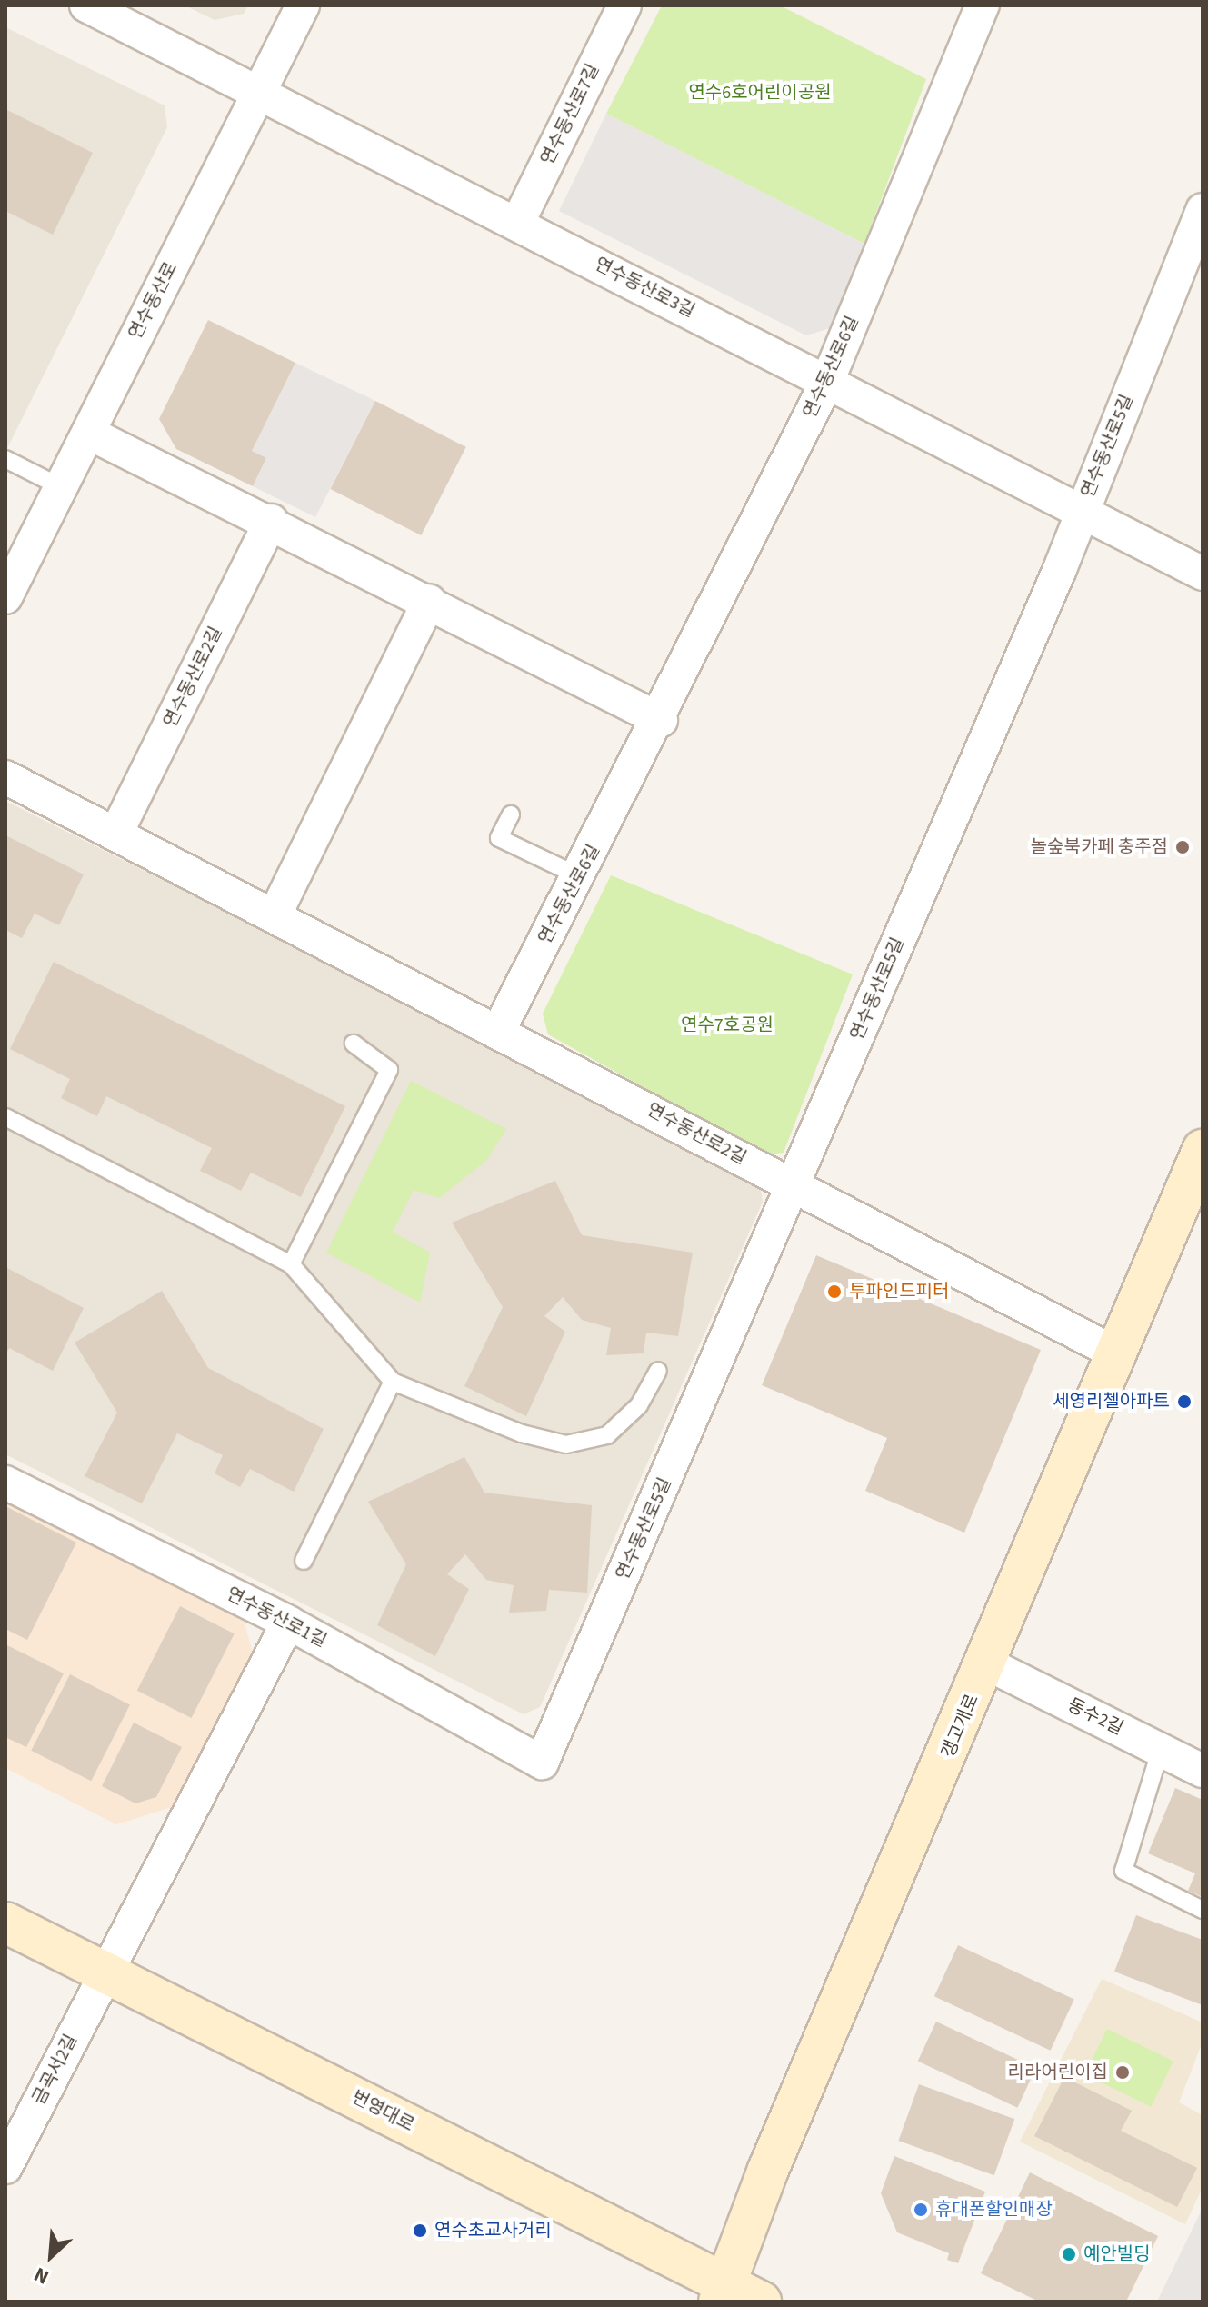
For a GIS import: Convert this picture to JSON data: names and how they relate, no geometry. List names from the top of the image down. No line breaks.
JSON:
{"streets":{"street":["연수동산로7길","연수동산로3길","연수동산로","연수동산로6길","연수동산로5길","연수동산로2길","연수동산로1길","동수2길","갱고개로","금곡서2길","번영대로"]},"crossings":[["연수동산로7길","연수동산로3길"],["연수동산로3길","연수동산로"],["연수동산로3길","연수동산로6길"],["연수동산로3길","연수동산로5길"],["연수동산로6길","연수동산로2길"],["연수동산로5길","연수동산로2길"],["연수동산로5길","연수동산로1길"],["연수동산로2길","갱고개로"],["연수동산로1길","금곡서2길"],["동수2길","갱고개로"],["갱고개로","번영대로"],["금곡서2길","번영대로"]],"parks":["연수6호어린이공원","연수7호공원"],"places":["놀숲북카페 충주점","투파인드피터","세영리첼아파트","리라어린이집","휴대폰할인매장","연수초교사거리","예안빌딩"],"north":"bottom left"}
